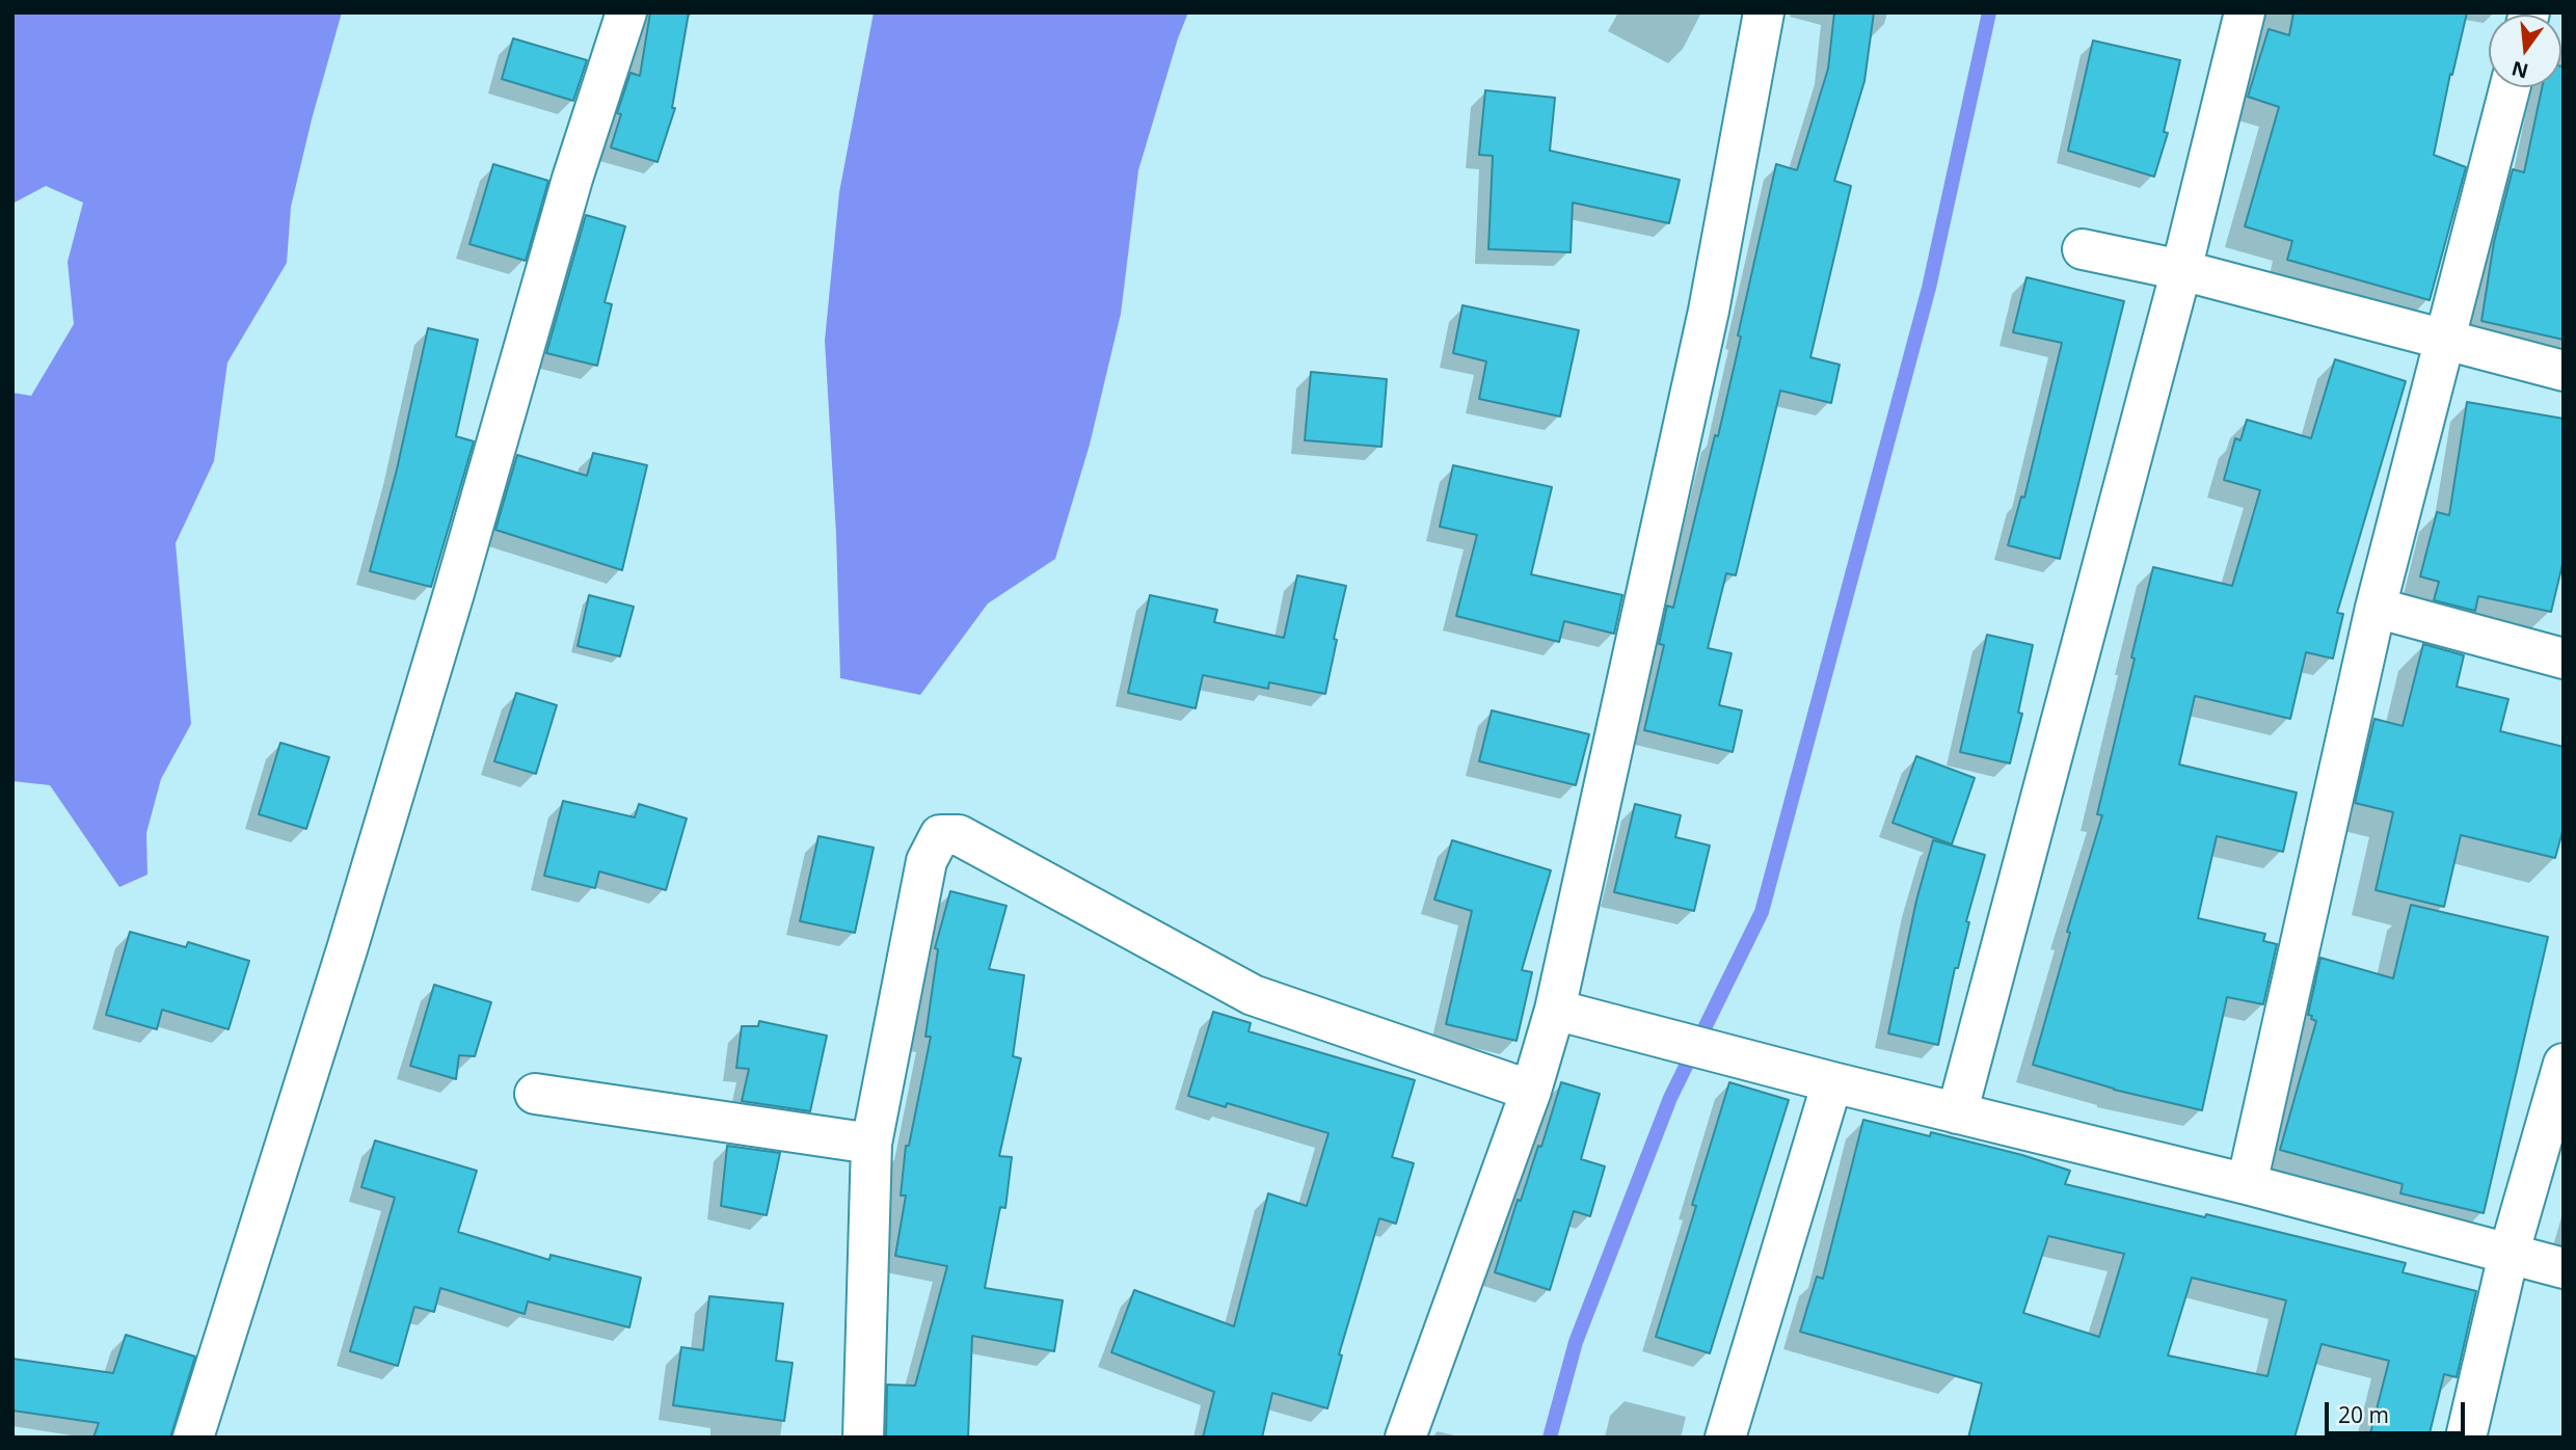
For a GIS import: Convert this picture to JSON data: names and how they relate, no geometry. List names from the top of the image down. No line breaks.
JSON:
{"scale_bar":"20 m","north":"bottom"}
